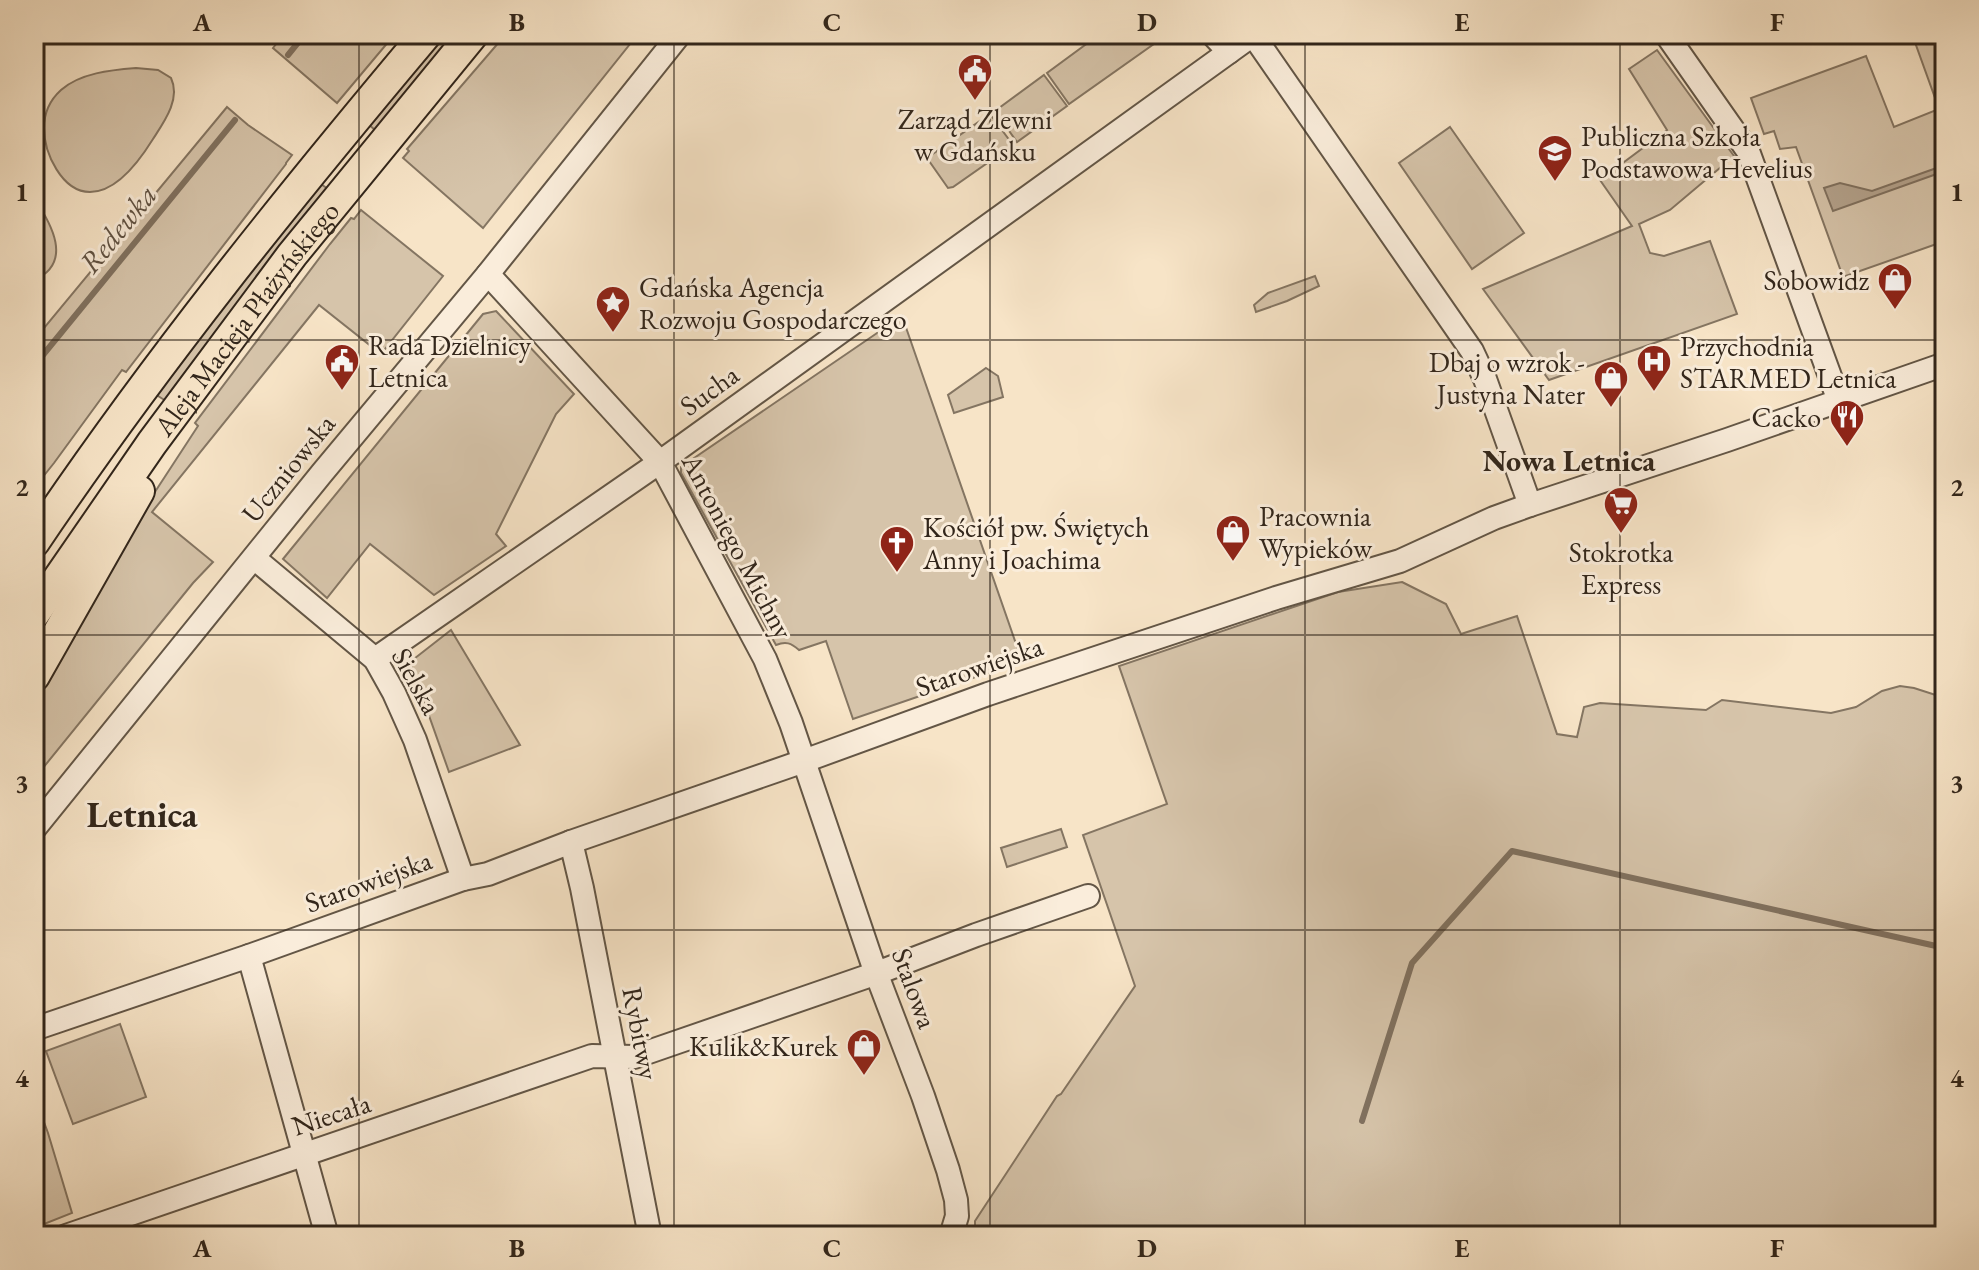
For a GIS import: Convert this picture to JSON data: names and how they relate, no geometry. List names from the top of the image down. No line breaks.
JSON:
{"streets":{"main road":["Aleja Macieja Płażyńskiego"],"street":["Sucha","Uczniowska","Antoniego Michny","Starowiejska","Sielska","Stalowa","Rybitwy","Niecała"]},"crossings":[["Sucha","Antoniego Michny"],["Sucha","Sielska"],["Uczniowska","Antoniego Michny"],["Uczniowska","Sielska"],["Antoniego Michny","Starowiejska"],["Antoniego Michny","Stalowa"],["Starowiejska","Sielska"],["Starowiejska","Stalowa"],["Starowiejska","Rybitwy"],["Stalowa","Niecała"],["Rybitwy","Niecała"]],"districts":["Nowa Letnica","Letnica"],"water":["Redewka"],"places":{"public building":["Zarząd Zlewni w Gdańsku","Rada Dzielnicy Letnica"],"school or university":["Publiczna Szkoła Podstawowa Hevelius"],"shop":["Sobowidz","Dbaj o wzrok - Justyna Nater","Pracownia Wypieków","Kulik&Kurek"],"place":["Gdańska Agencja Rozwoju Gospodarczego"],"hospital":["Przychodnia STARMED Letnica"],"restaurant":["Cacko"],"supermarket":["Stokrotka Express"],"church":["Kościół pw. Świętych Anny i Joachima"]},"grid":{"columns":["A","B","C","D","E","F"],"rows":["1","2","3","4"]}}
